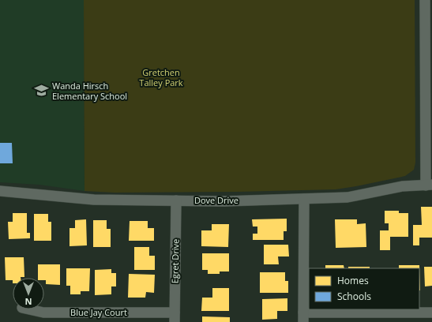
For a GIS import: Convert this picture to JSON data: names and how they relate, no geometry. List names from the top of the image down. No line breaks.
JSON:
{"streets":{"street":["Dove Drive","Egret Drive","Blue Jay Court"]},"crossings":[["Dove Drive","Egret Drive"],["Egret Drive","Blue Jay Court"]],"parks":["Gretchen Talley Park"],"places":{"school or university":["Wanda Hirsch Elementary School"]},"legend":["Homes","Schools"],"north":"bottom"}
